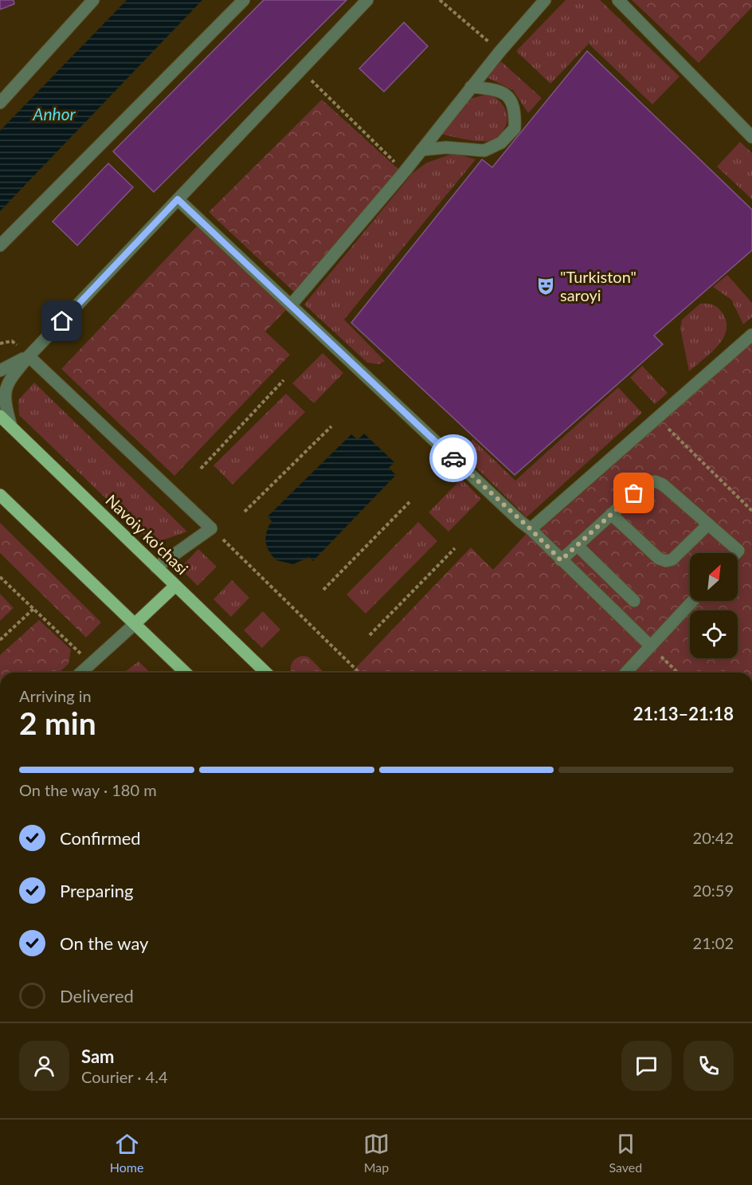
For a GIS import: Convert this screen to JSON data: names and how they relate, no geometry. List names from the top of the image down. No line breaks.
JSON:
{"streets":{"main road":["Navoiy ko'chasi"]},"water":["Anhor"],"places":{"theatre":["\"Turkiston\" saroyi"]},"north":"top right","page":{"heading":["2 min","Arriving in","21:13–21:18"],"panel":["Sam","Courier · 4.4"],"bar":"On the way · 180 m","list":[["Confirmed","20:42"],["Preparing","20:59"],["On the way","21:02"],"Delivered"],"tabs":["Home","Map","Saved"]}}
